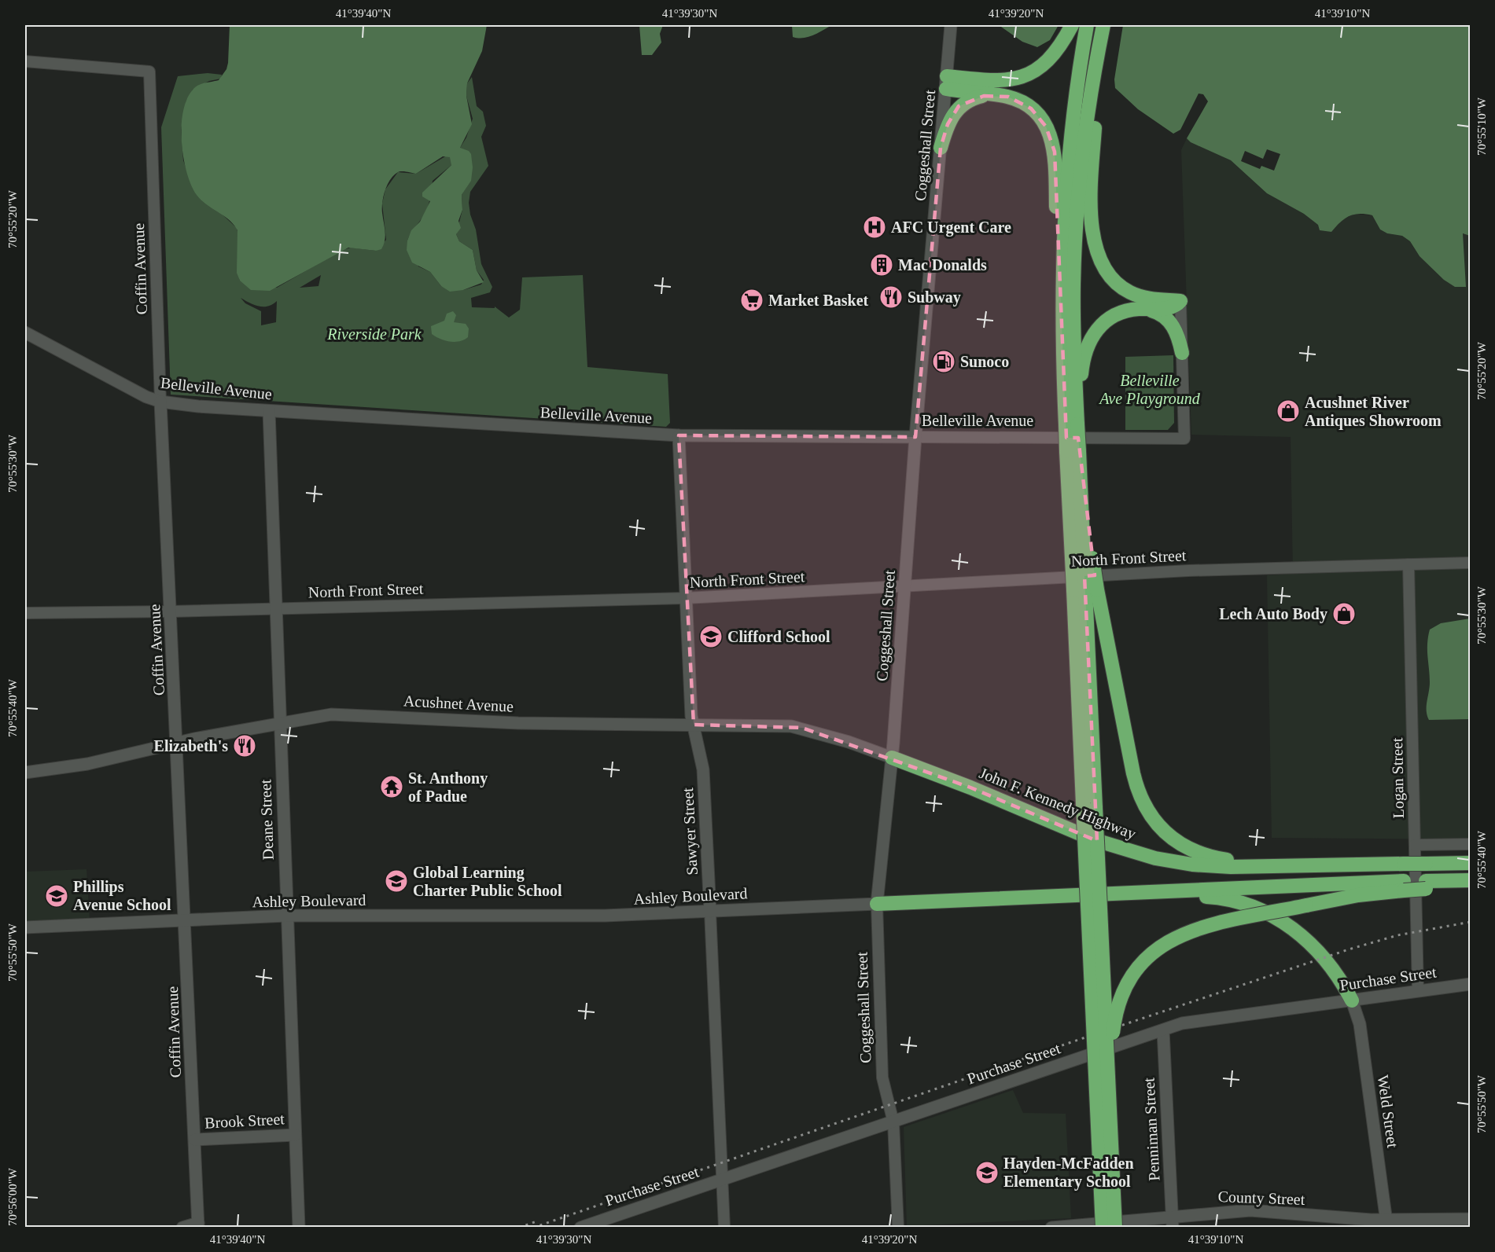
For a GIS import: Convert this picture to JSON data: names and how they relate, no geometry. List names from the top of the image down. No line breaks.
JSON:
{"streets":{"highway":["John F. Kennedy Highway"],"main road":["Coggeshall Street","Coffin Avenue","Belleville Avenue","Acushnet Avenue","Deane Street","Sawyer Street","Ashley Boulevard","Purchase Street","Weld Street","Brook Street","Penniman Street","County Street"],"street":["North Front Street","Logan Street"]},"crossings":[["Coggeshall Street","Belleville Avenue"],["Coggeshall Street","North Front Street"],["Coggeshall Street","Acushnet Avenue"],["Coggeshall Street","John F. Kennedy Highway"],["Coggeshall Street","Ashley Boulevard"],["Coggeshall Street","Purchase Street"],["Coffin Avenue","Belleville Avenue"],["Coffin Avenue","North Front Street"],["Coffin Avenue","Acushnet Avenue"],["Coffin Avenue","Ashley Boulevard"],["Coffin Avenue","Brook Street"],["Belleville Avenue","Deane Street"],["Belleville Avenue","Sawyer Street"],["North Front Street","Logan Street"],["North Front Street","Deane Street"],["North Front Street","Sawyer Street"],["Acushnet Avenue","John F. Kennedy Highway"],["Acushnet Avenue","Deane Street"],["Acushnet Avenue","Sawyer Street"],["Logan Street","Purchase Street"],["Deane Street","Ashley Boulevard"],["Deane Street","Brook Street"],["Sawyer Street","Ashley Boulevard"],["Sawyer Street","Purchase Street"],["Purchase Street","Weld Street"],["Purchase Street","Penniman Street"],["Weld Street","County Street"],["Penniman Street","County Street"]],"parks":["Riverside Park","Belleville Ave Playground"],"places":{"hospital":["AFC Urgent Care"],"building":["Mac Donalds"],"restaurant":["Subway","Elizabeth's"],"supermarket":["Market Basket"],"fuel station":["Sunoco"],"shop":["Acushnet River Antiques Showroom","Lech Auto Body"],"school or university":["Clifford School","Global Learning Charter Public School","Phillips Avenue School","Hayden-McFadden Elementary School"],"temple":["St. Anthony of Padue"]},"coordinates":["41°39'40\"N","41°39'30\"N","41°39'20\"N","41°39'10\"N","70°55'10\"W","70°55'20\"W","70°55'30\"W","70°55'40\"W","70°55'50\"W","70°56'00\"W"]}
